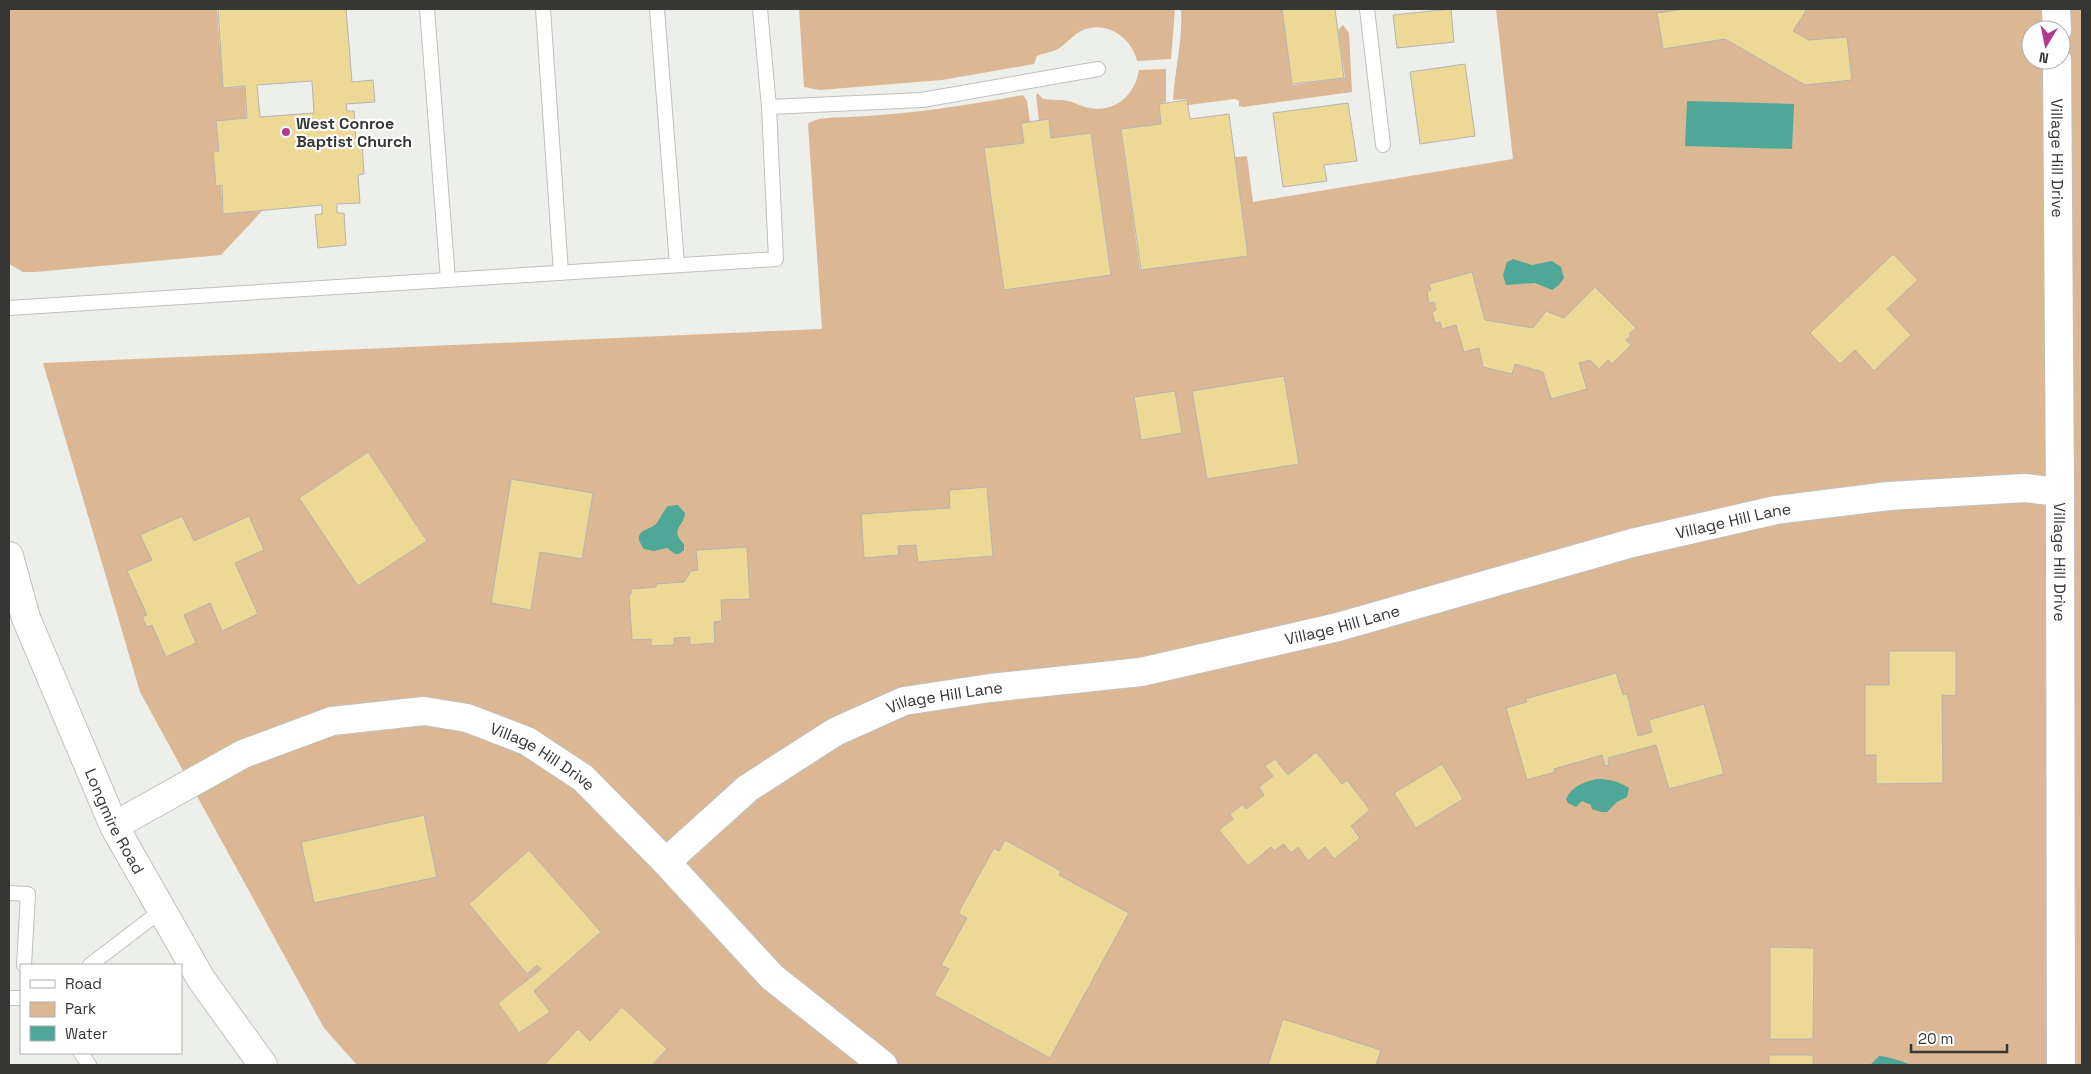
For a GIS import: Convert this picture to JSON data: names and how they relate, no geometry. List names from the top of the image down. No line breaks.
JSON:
{"streets":{"street":["Village Hill Drive","Village Hill Lane","Longmire Road"]},"crossings":[["Village Hill Drive","Village Hill Lane"],["Village Hill Drive","Longmire Road"]],"places":["West Conroe Baptist Church"],"legend":["Road","Park","Water"],"scale_bar":"20 m","north":"bottom"}
